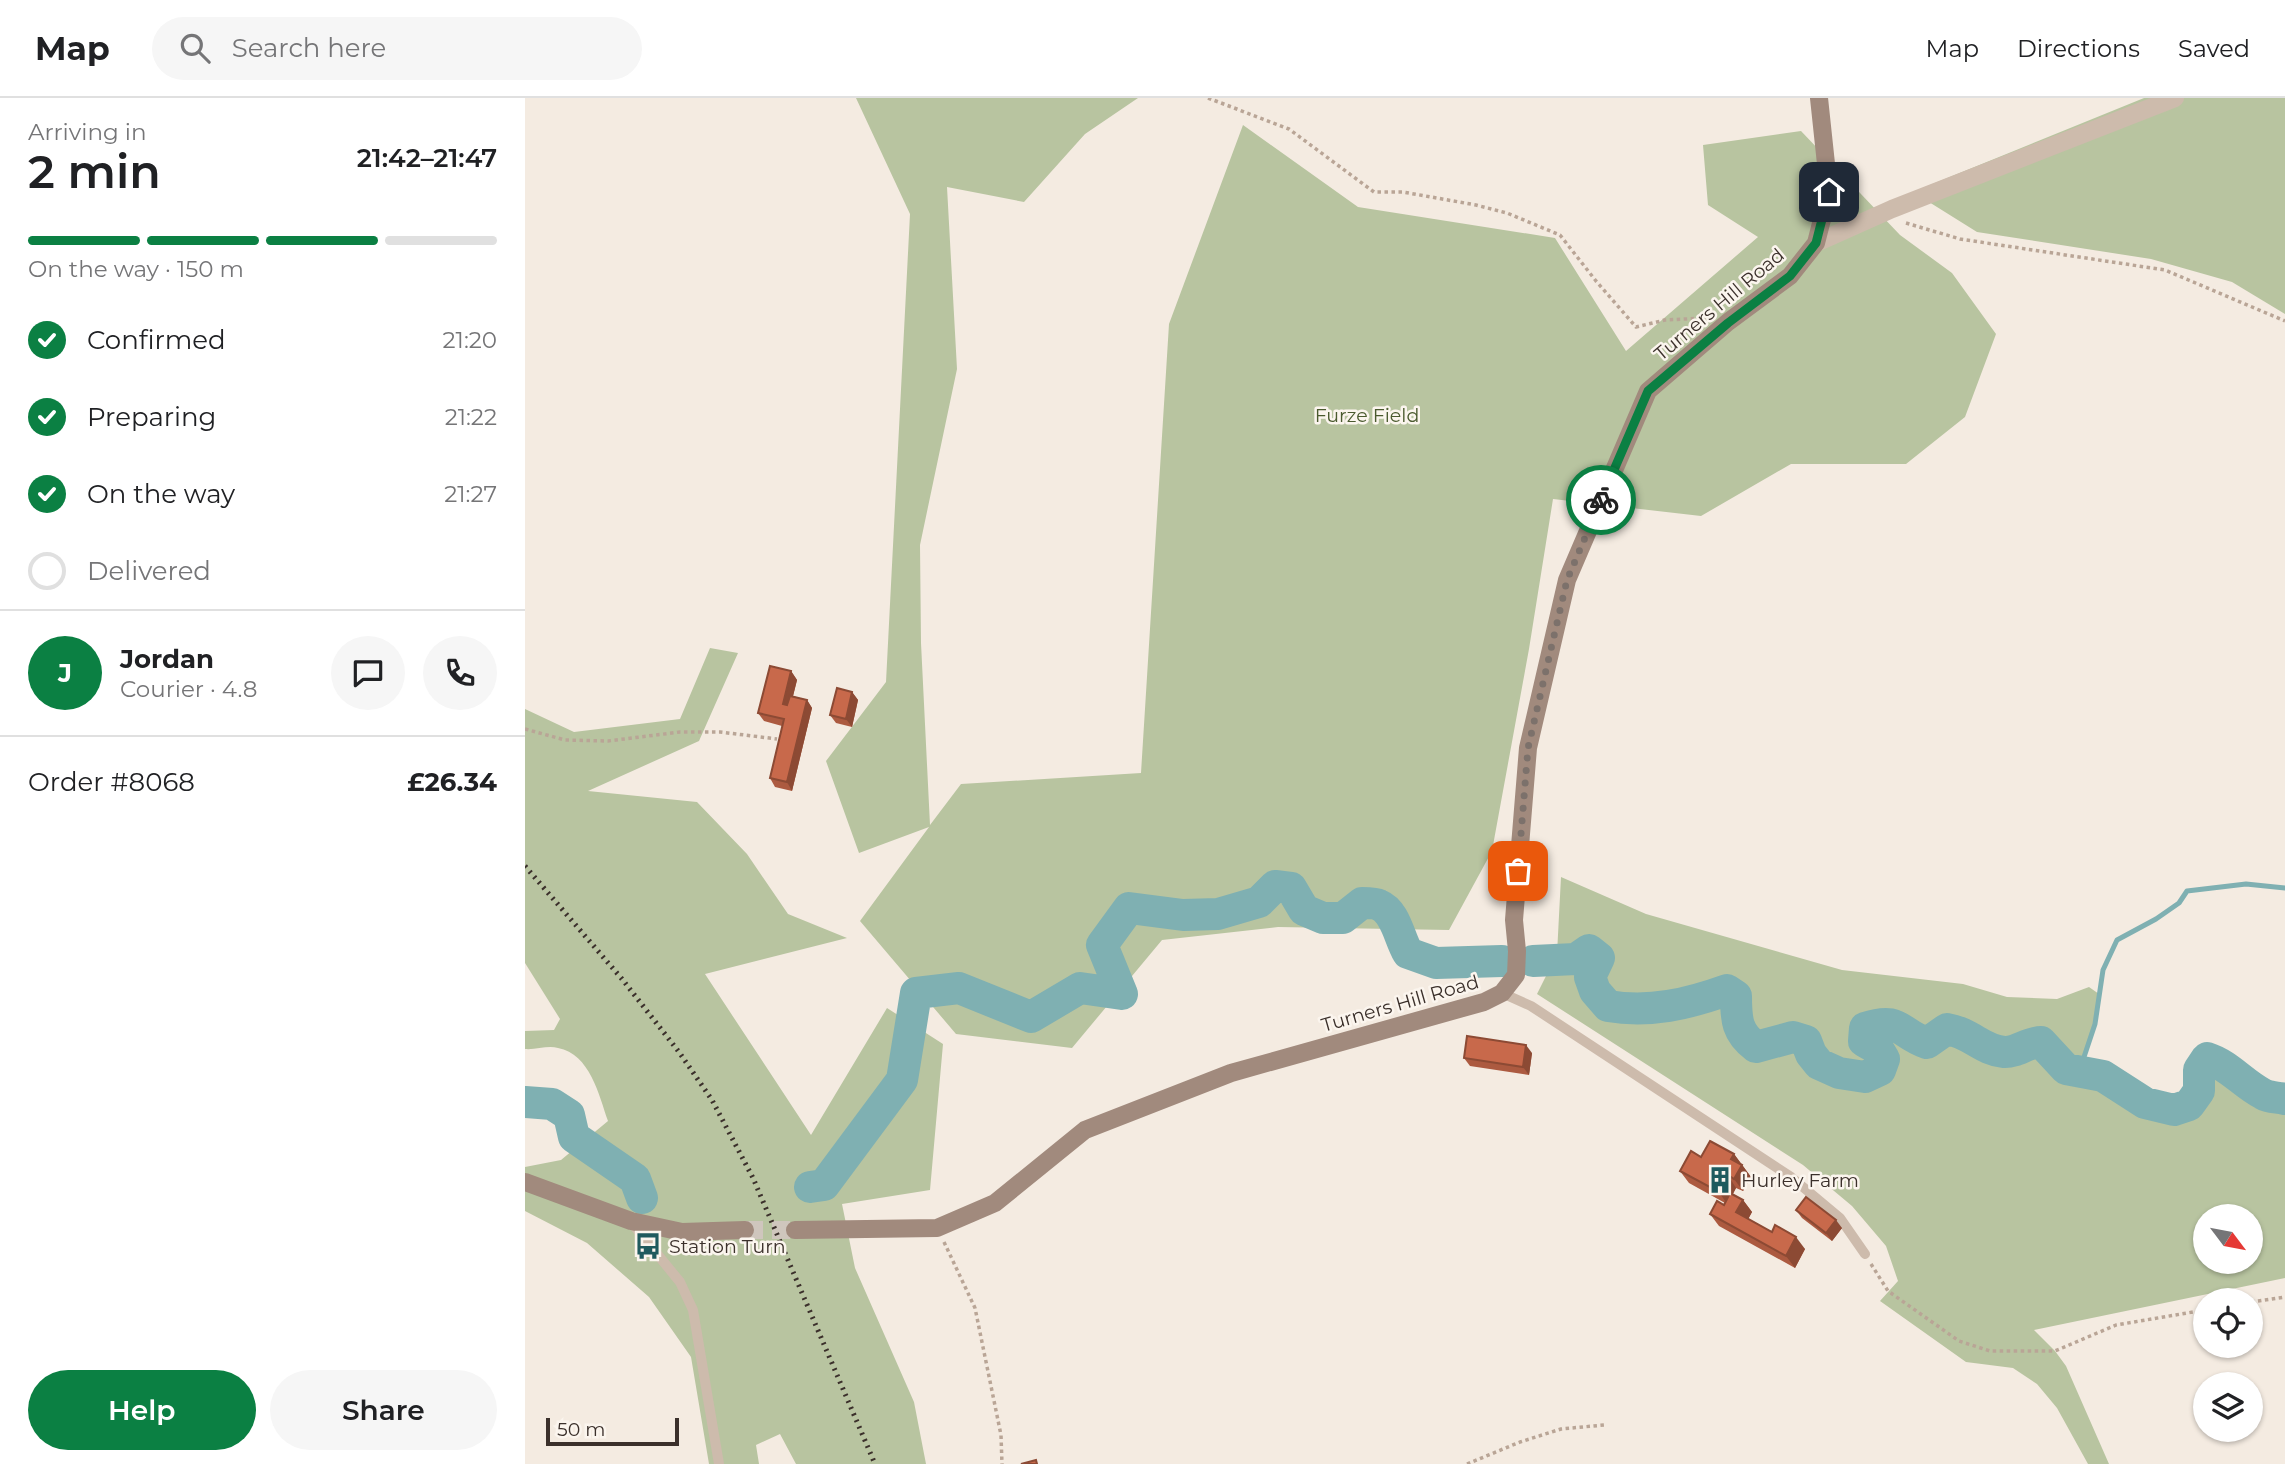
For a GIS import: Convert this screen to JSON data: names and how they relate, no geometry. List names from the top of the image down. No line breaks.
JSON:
{"streets":{"main road":["Turners Hill Road"]},"parks":["Furze Field"],"places":{"building":["Hurley Farm"],"bus stop":["Station Turn"]},"scale_bar":"50 m","north":"bottom right","page":{"header":"Map","search":"Search here","nav":["Map","Directions","Saved"],"heading":["2 min","Arriving in","21:42–21:47"],"panel":["Jordan","Courier · 4.8","Order #8068","£26.34"],"bar":"On the way · 150 m","list":[["Confirmed","21:20"],["Preparing","21:22"],["On the way","21:27"],"Delivered"],"round":"J","buttons":["Help","Share"],"scale":"50 m"}}
